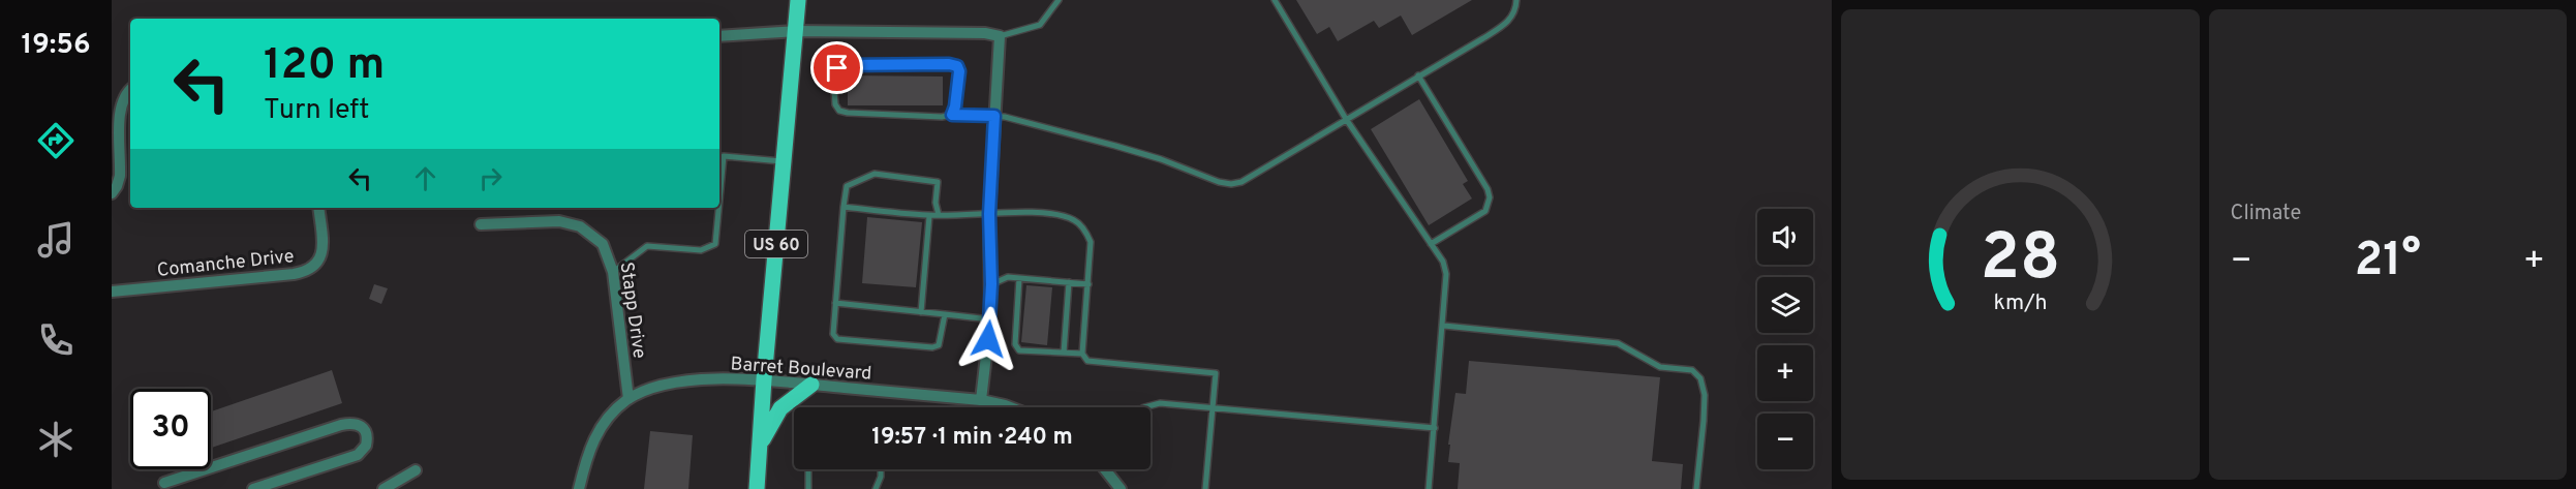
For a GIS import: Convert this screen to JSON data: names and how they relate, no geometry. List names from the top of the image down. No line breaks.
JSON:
{"streets":{"main road":["US 60"],"street":["Comanche Drive","Stapp Drive","Barret Boulevard"]},"crossings":[["US 60","Barret Boulevard"],["Stapp Drive","Barret Boulevard"]],"page":{"tabs":"19:56","tile":"Climate","turn":["120 m","Turn left"],"map_buttons":["+","−"],"heat":["−","21°","+"],"limit":"30","trip":"19:57 · 1 min · 240 m","gauge":["28","km/h"]}}
